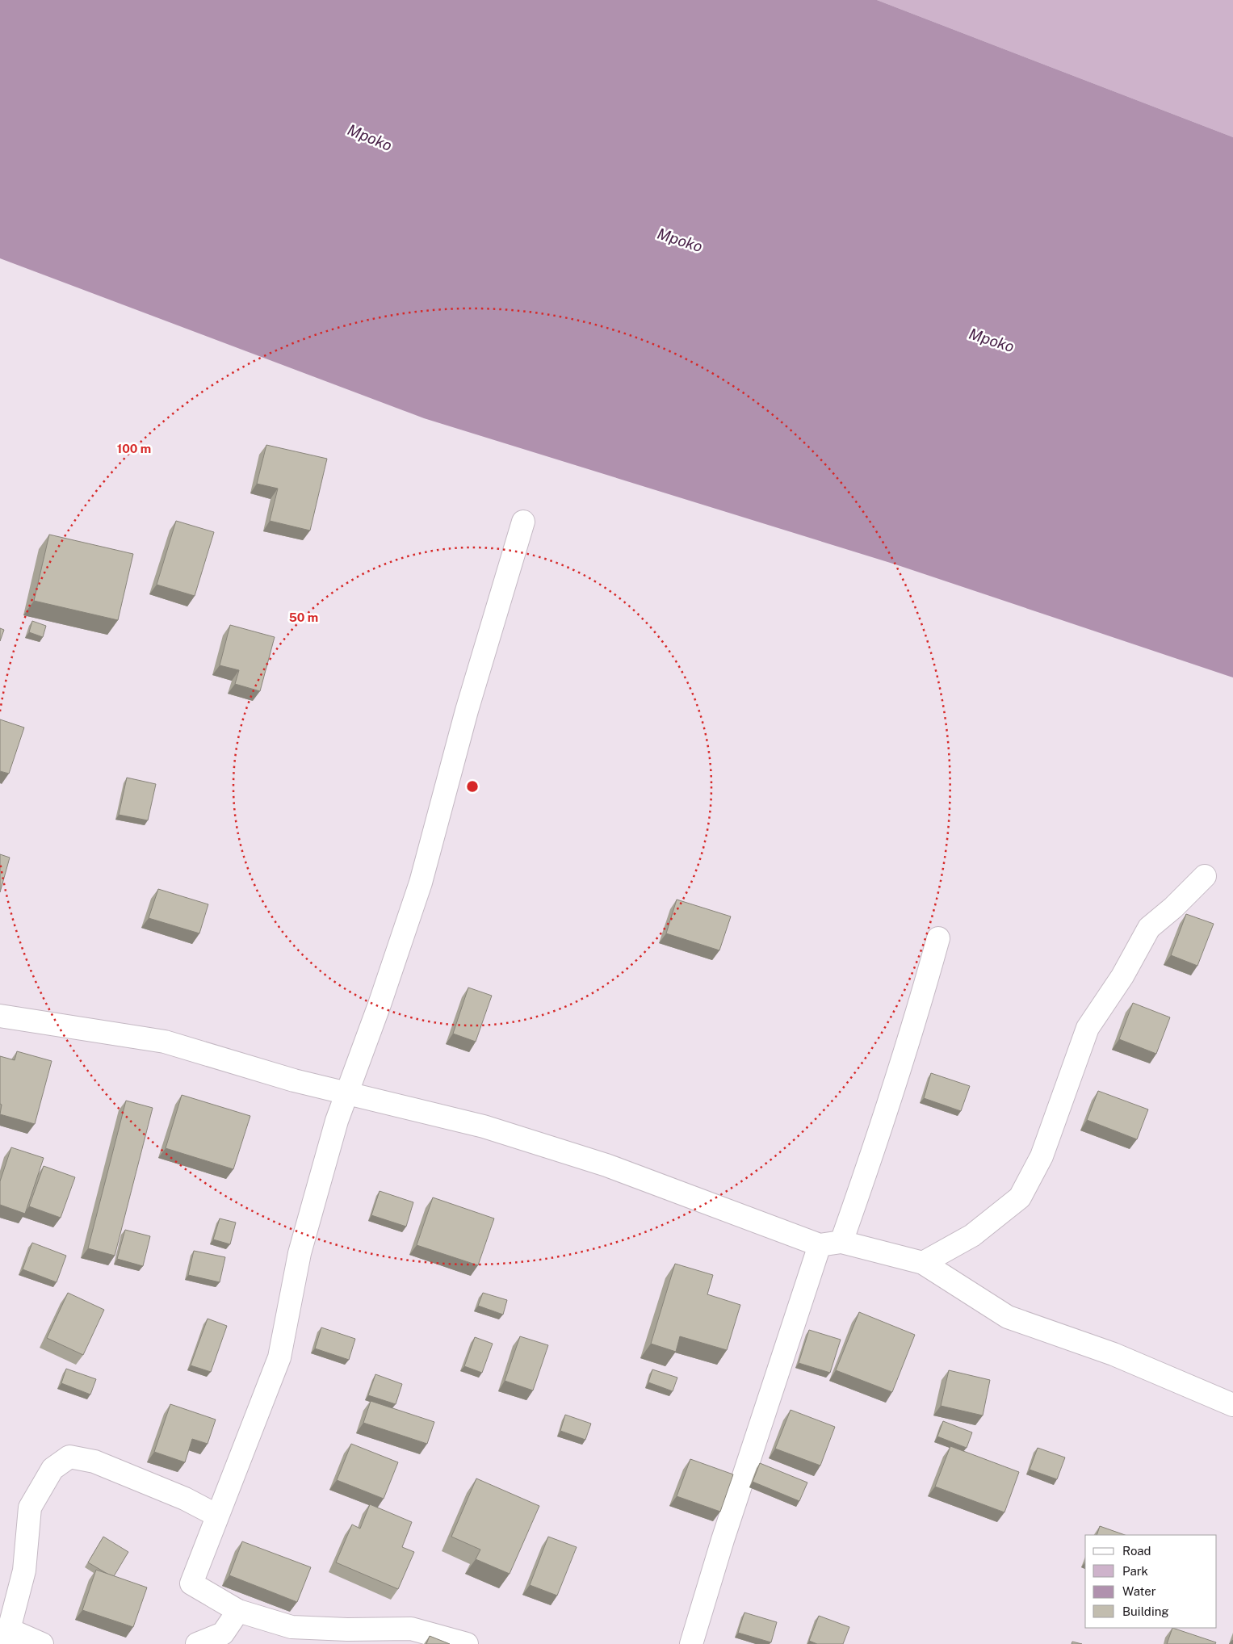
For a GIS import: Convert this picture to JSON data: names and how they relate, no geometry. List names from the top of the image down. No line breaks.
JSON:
{"water":["Mpoko"],"legend":["Road","Park","Water","Building"],"rings":["100 m","50 m"]}
